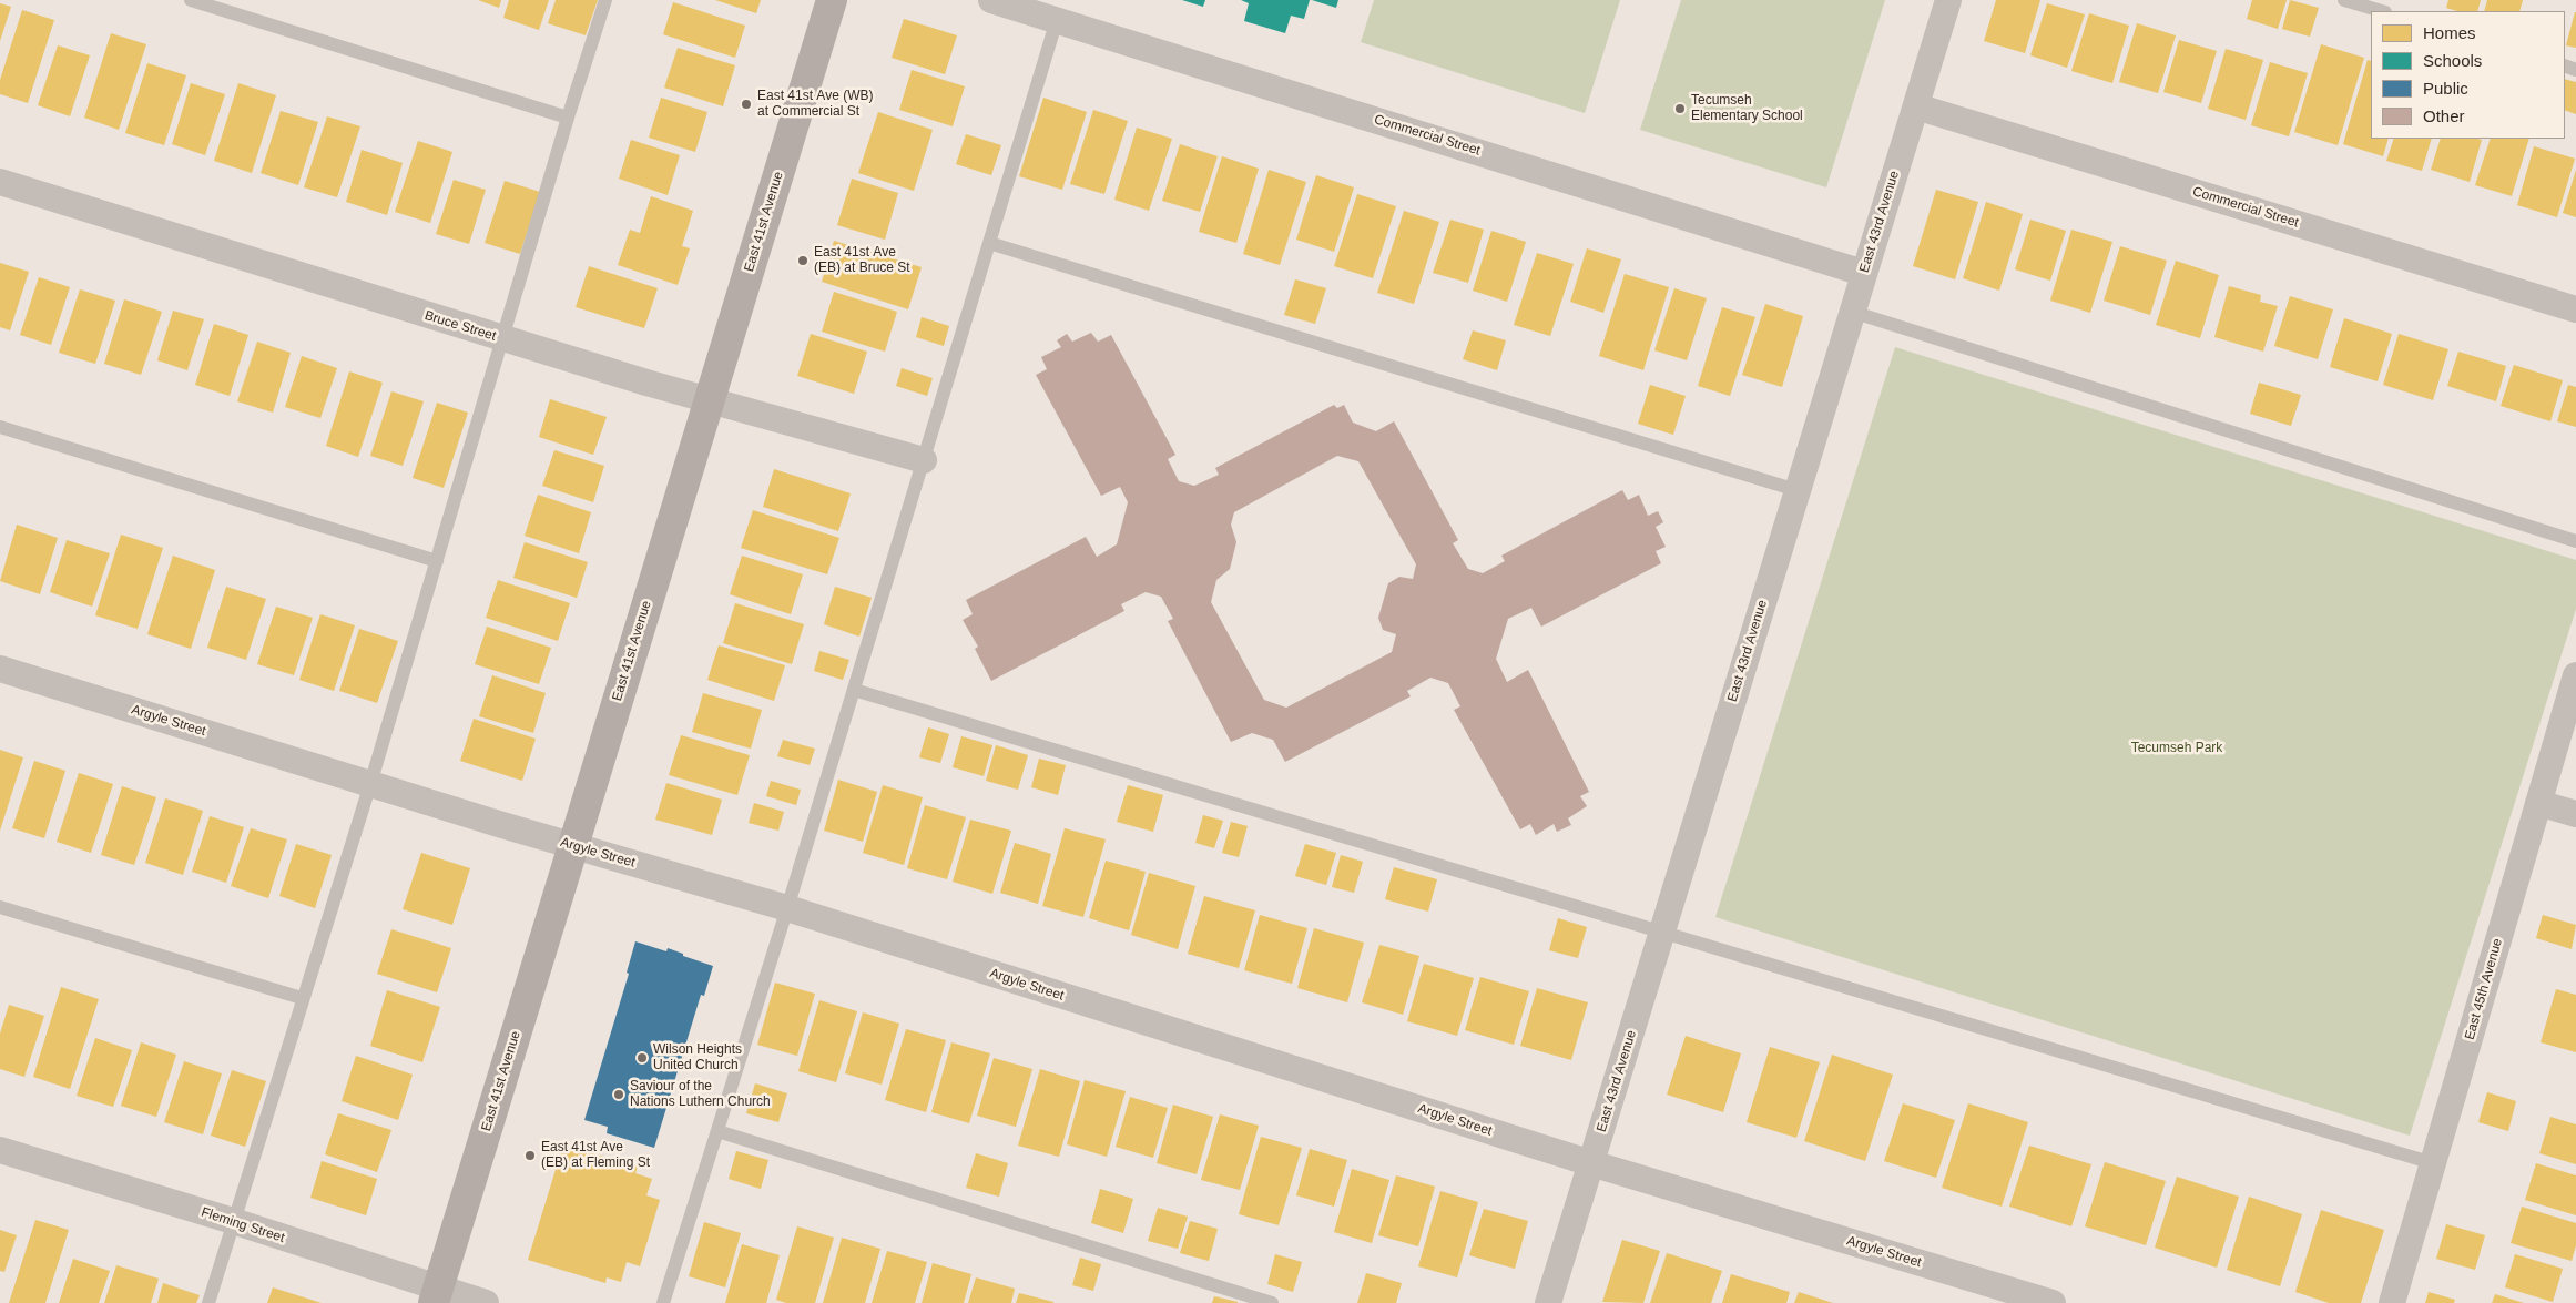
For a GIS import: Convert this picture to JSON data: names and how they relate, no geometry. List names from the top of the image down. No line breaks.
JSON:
{"streets":{"main road":["East 41st Avenue"],"street":["Commercial Street","East 43rd Avenue","Bruce Street","Argyle Street","East 45th Avenue","Fleming Street"]},"crossings":[["Commercial Street","East 43rd Avenue"],["East 41st Avenue","Bruce Street"],["East 41st Avenue","Argyle Street"],["East 41st Avenue","Fleming Street"],["East 43rd Avenue","Argyle Street"]],"parks":["Tecumseh Park"],"places":["East 41st Ave (WB) at Commercial St","Tecumseh Elementary School","East 41st Ave (EB) at Bruce St","Wilson Heights United Church","Saviour of the Nations Luthern Church","East 41st Ave (EB) at Fleming St"],"legend":["Homes","Schools","Public","Other"]}
